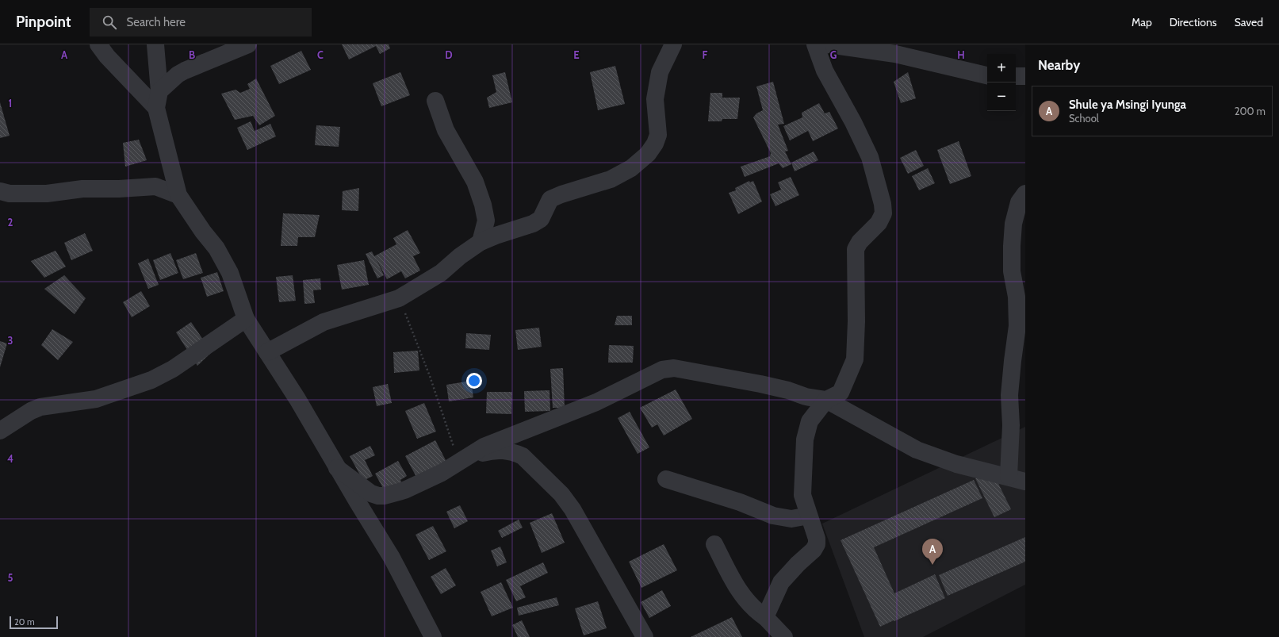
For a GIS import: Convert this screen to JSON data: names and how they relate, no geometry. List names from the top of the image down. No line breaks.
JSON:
{"scale_bar":"20 m","page":{"header":"Pinpoint","search":"Search here","nav":["Map","Directions","Saved"],"heading":"Nearby","map_buttons":["+","−"],"list":[{"mark":"A","name":"Shule ya Msingi Iyunga","note":"School","value":"200 m"}],"pins":"A","scale":"20 m"},"grid":{"columns":["A","B","C","D","E","F","G","H"],"rows":["1","2","3","4","5"]}}
